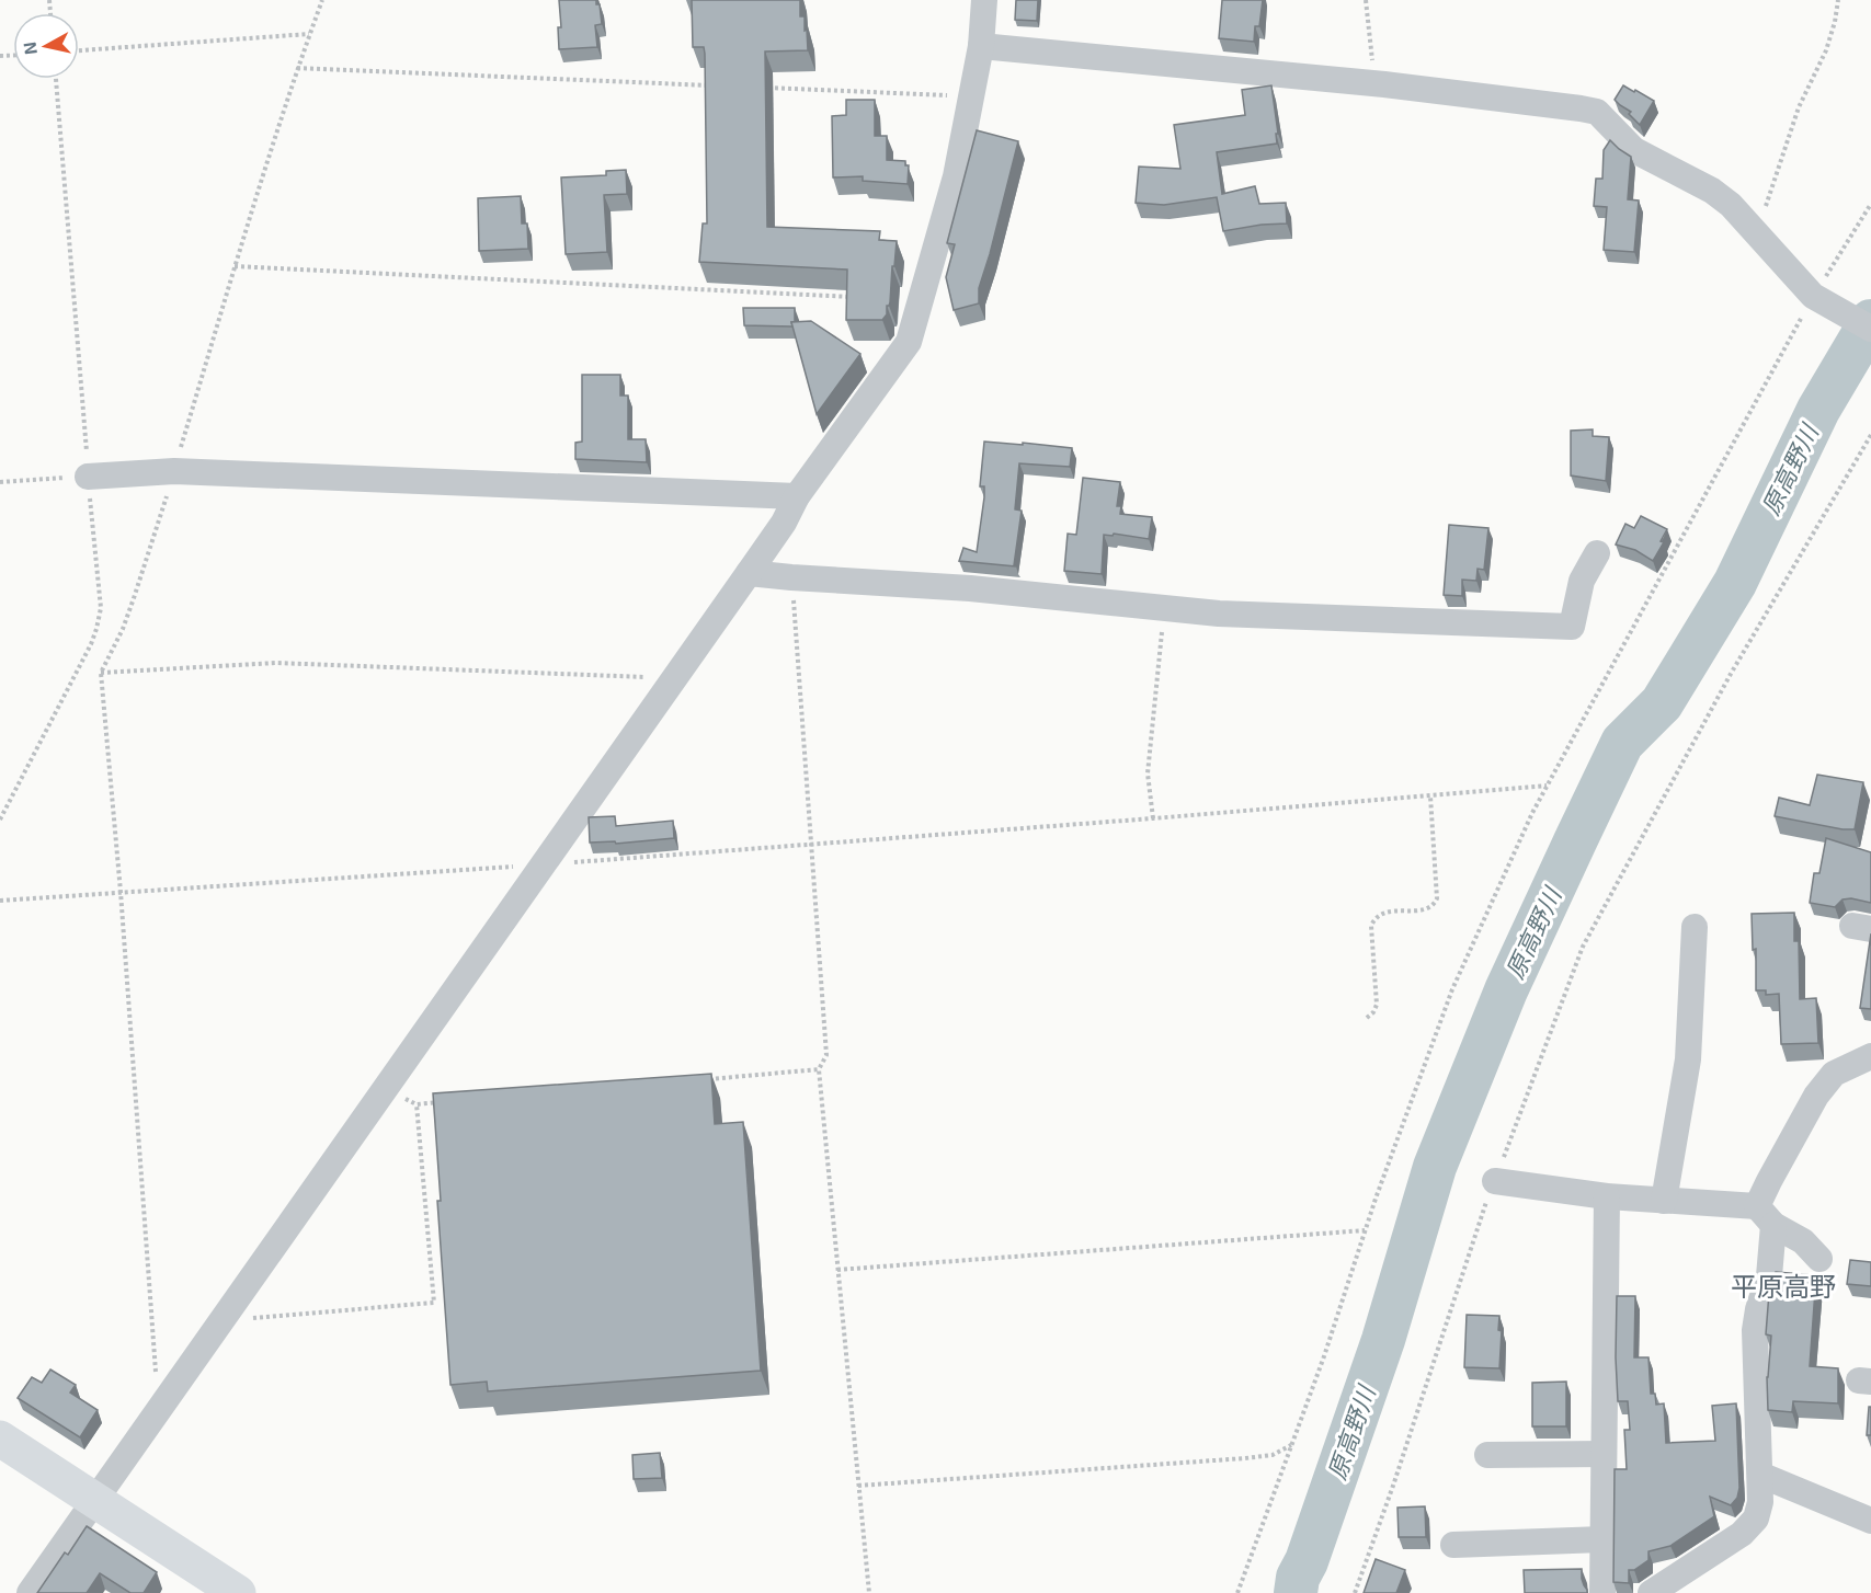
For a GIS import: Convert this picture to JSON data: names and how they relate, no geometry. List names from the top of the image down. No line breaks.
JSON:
{"districts":["平原高野"],"water":["原高野川"],"north":"left"}
